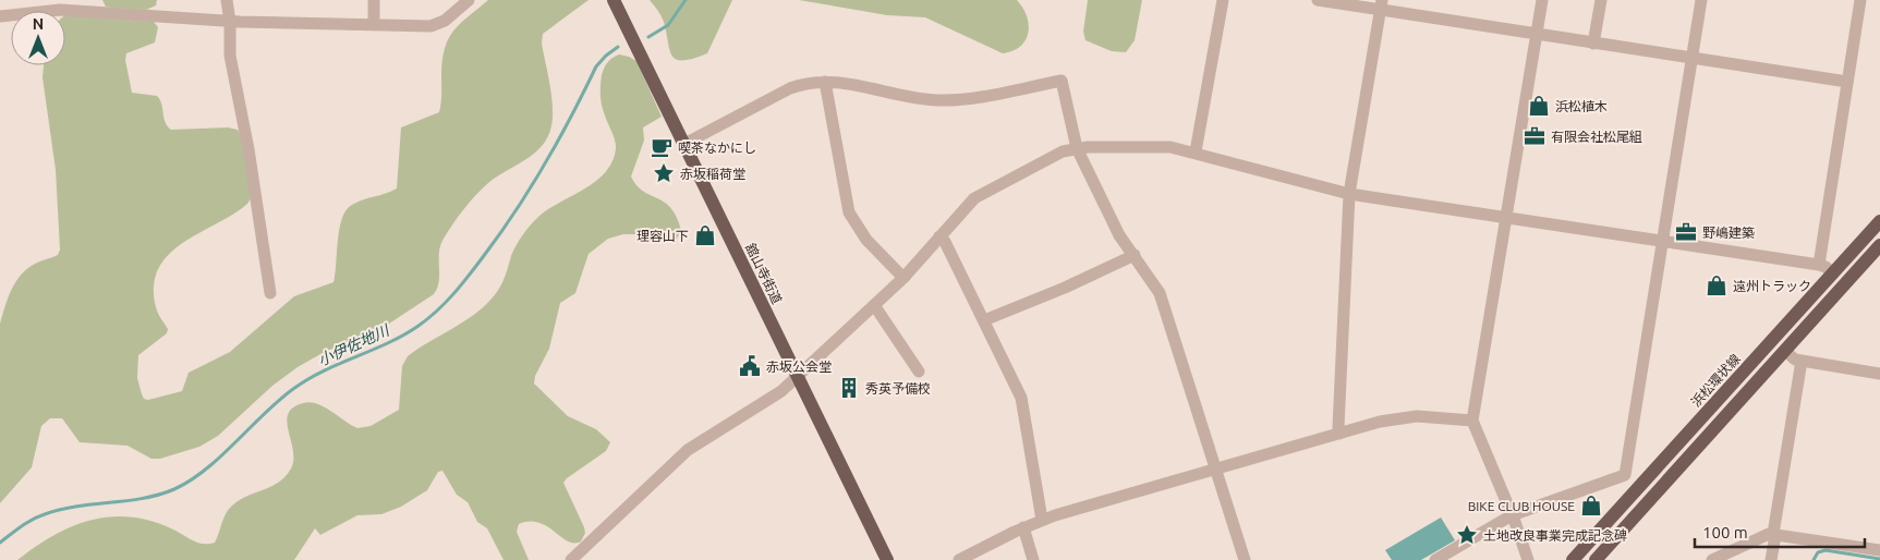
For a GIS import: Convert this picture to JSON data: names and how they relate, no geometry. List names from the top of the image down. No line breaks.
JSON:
{"streets":{"main road":["舘山寺街道","浜松環状線"]},"water":["小伊佐地川"],"places":{"shop":["浜松植木","理容山下","遠州トラック","BIKE CLUB HOUSE"],"office":["有限会社松尾組","野嶋建築"],"cafe":["喫茶なかにし"],"place":["赤坂稲荷堂","土地改良事業完成記念碑"],"public building":["赤坂公会堂"],"building":["秀英予備校"]},"scale_bar":"100 m","north":"top"}
